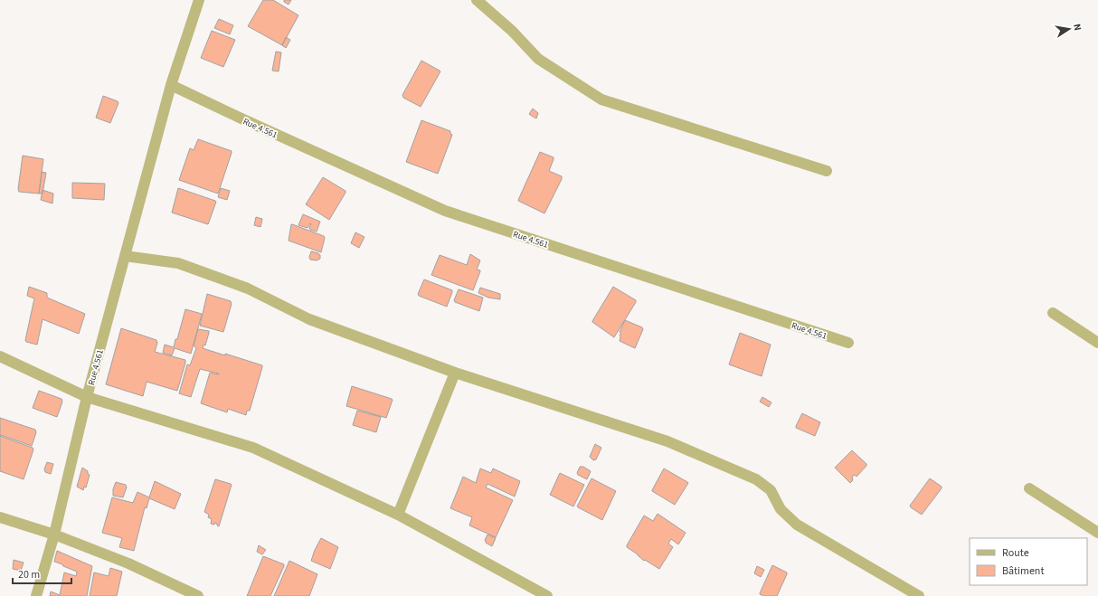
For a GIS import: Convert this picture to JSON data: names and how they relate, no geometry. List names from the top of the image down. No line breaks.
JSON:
{"streets":{"street":["Rue 4.561"]},"legend":["Route","Bâtiment"],"scale_bar":"20 m","north":"right"}
